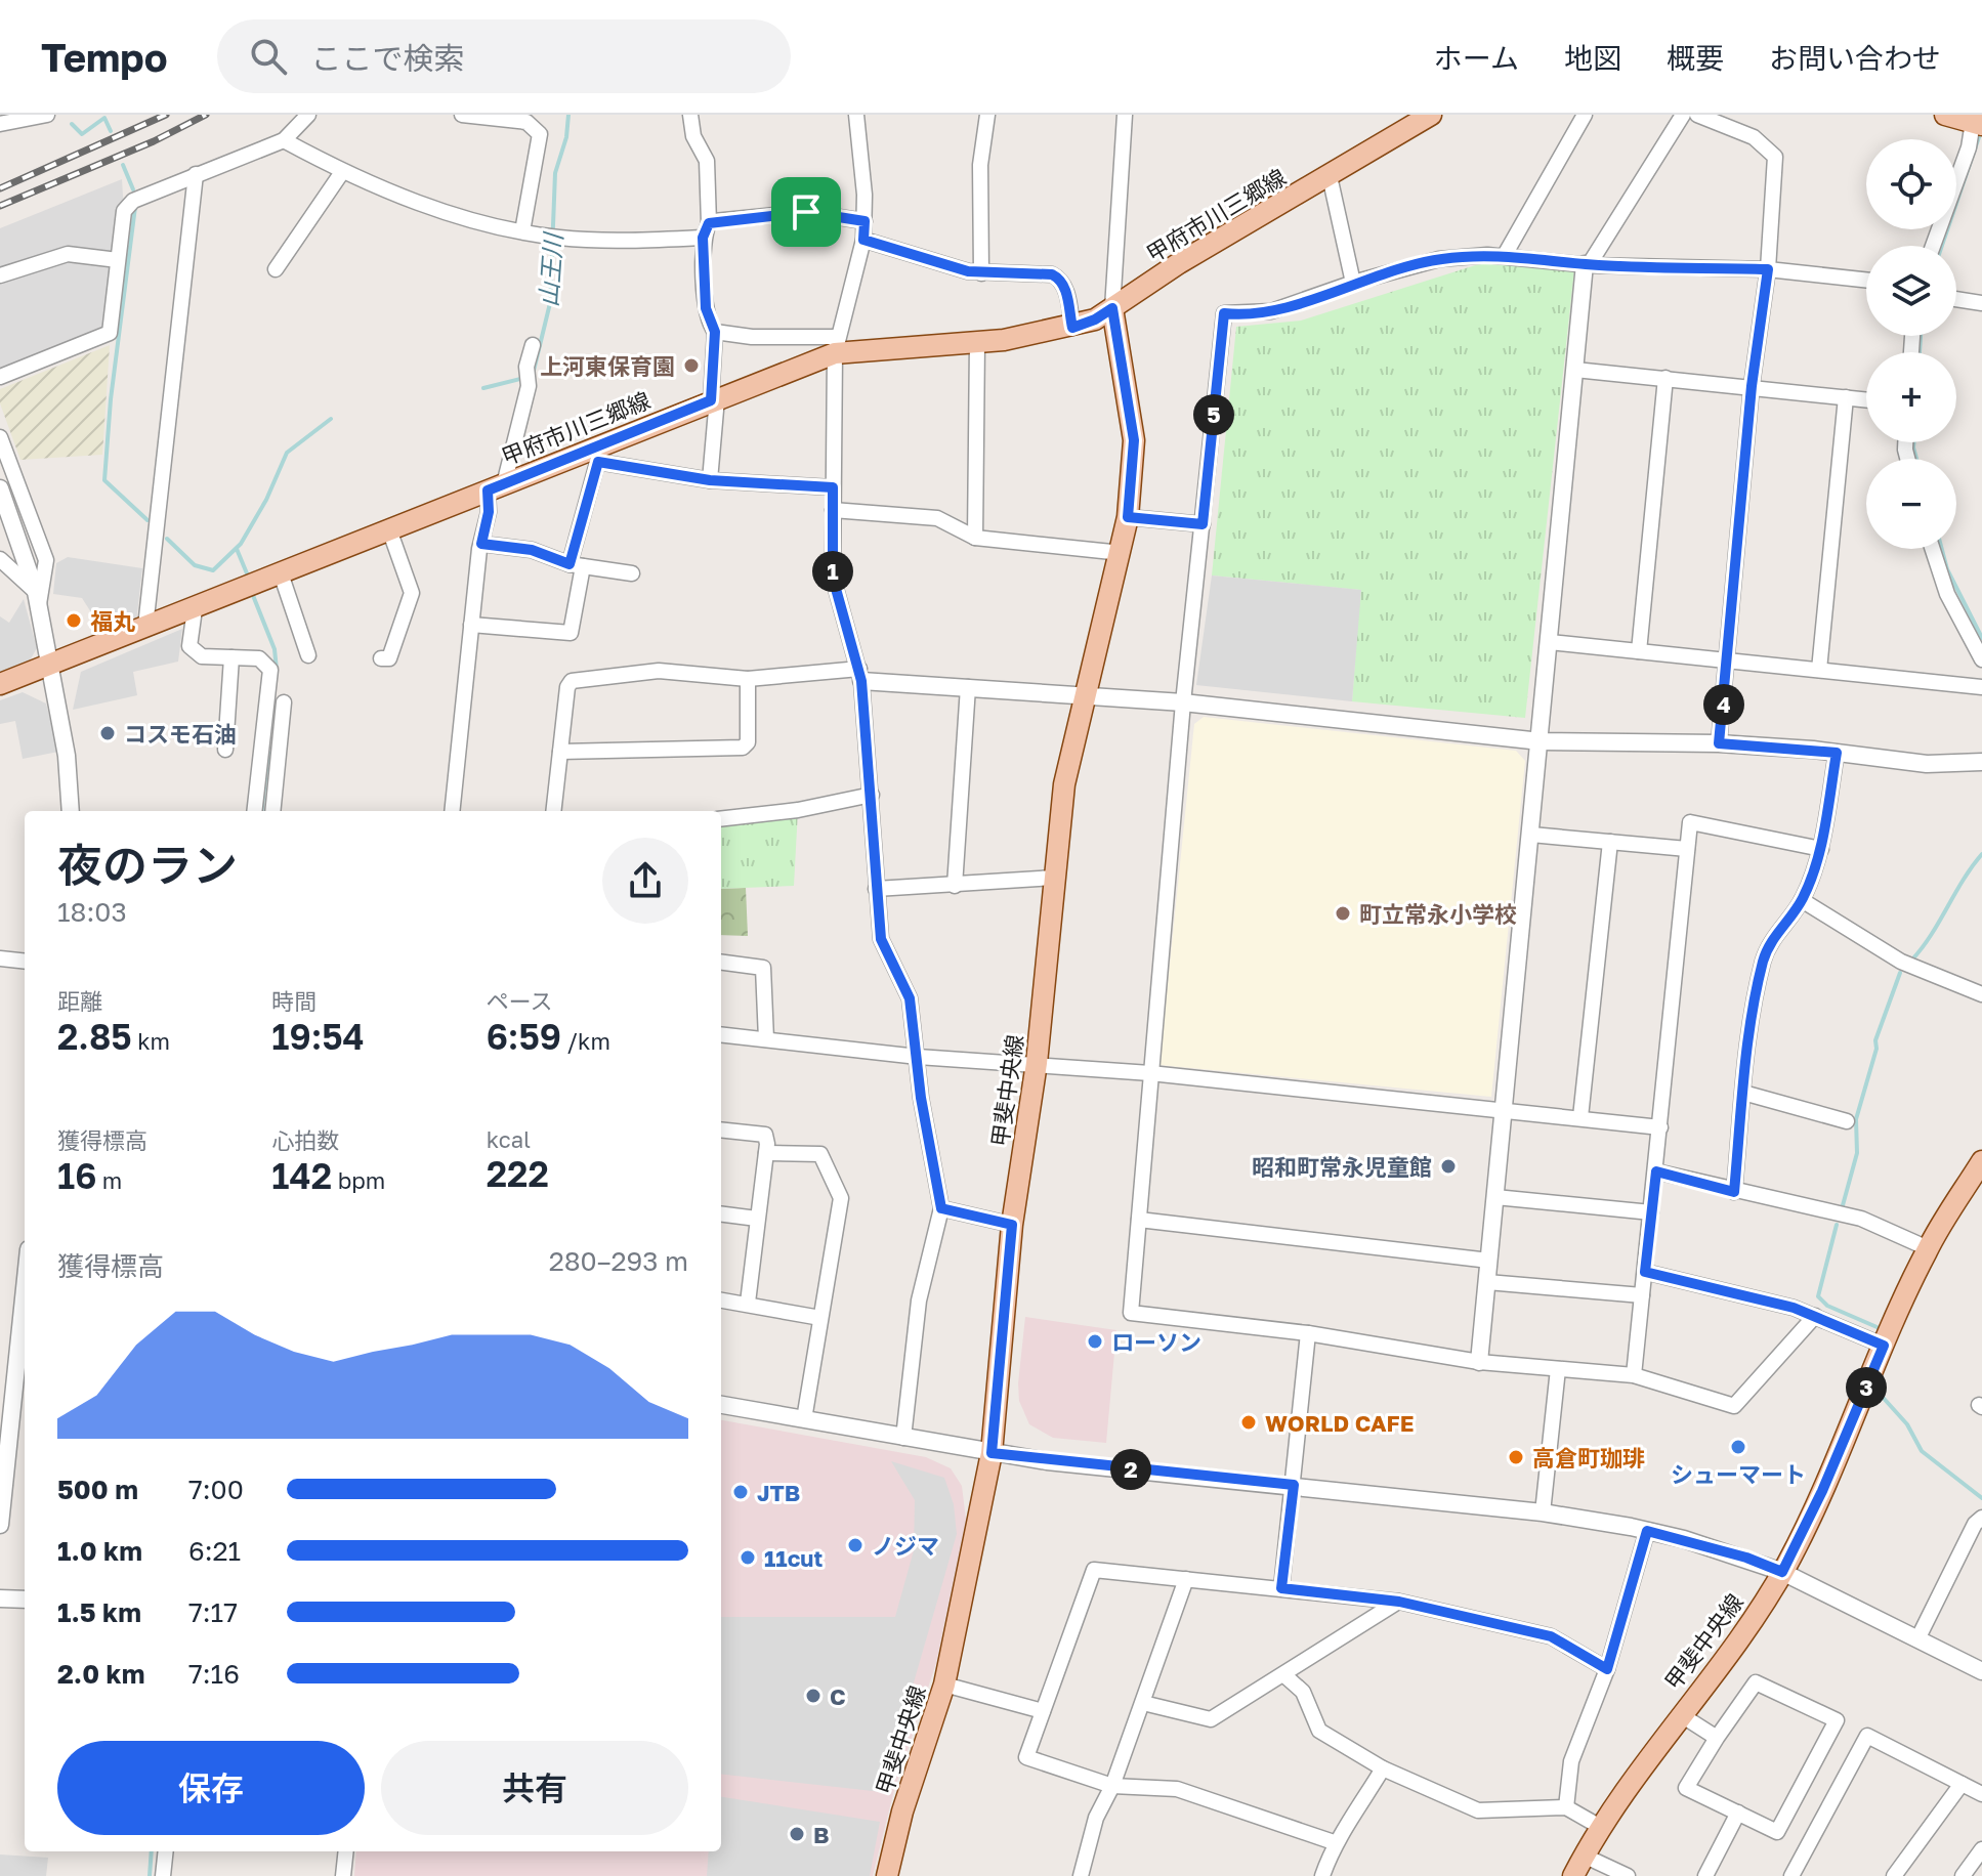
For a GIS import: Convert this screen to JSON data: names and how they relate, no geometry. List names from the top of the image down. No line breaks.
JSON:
{"streets":{"main road":["甲府市川三郷線","甲斐中央線"]},"crossings":[["甲府市川三郷線","甲斐中央線"]],"water":["山王川"],"places":["上河東保育園","福丸","コスモ石油","町立常永小学校","昭和町常永児童館","ローソン","WORLD CAFE","シューマート","高倉町珈琲","JTB","ノジマ","11cut","C","B"],"page":{"header":"Tempo","search":"ここで検索","nav":["ホーム","地図","概要","お問い合わせ"],"map_buttons":["+","−"],"pins":["5","1","4","3","2"],"heading":["夜のラン","18:03"],"stats":[["距離","2.85 km"],["時間","19:54"],["ペース","6:59 /km"],["獲得標高","16 m"],["心拍数","142 bpm"],["kcal","222"]],"chart":["獲得標高","280–293 m"],"list":[{"name":"500 m","note":"7:00"},{"name":"1.0 km","note":"6:21"},{"name":"1.5 km","note":"7:17"},{"name":"2.0 km","note":"7:16"}],"buttons":["保存","共有"]}}
